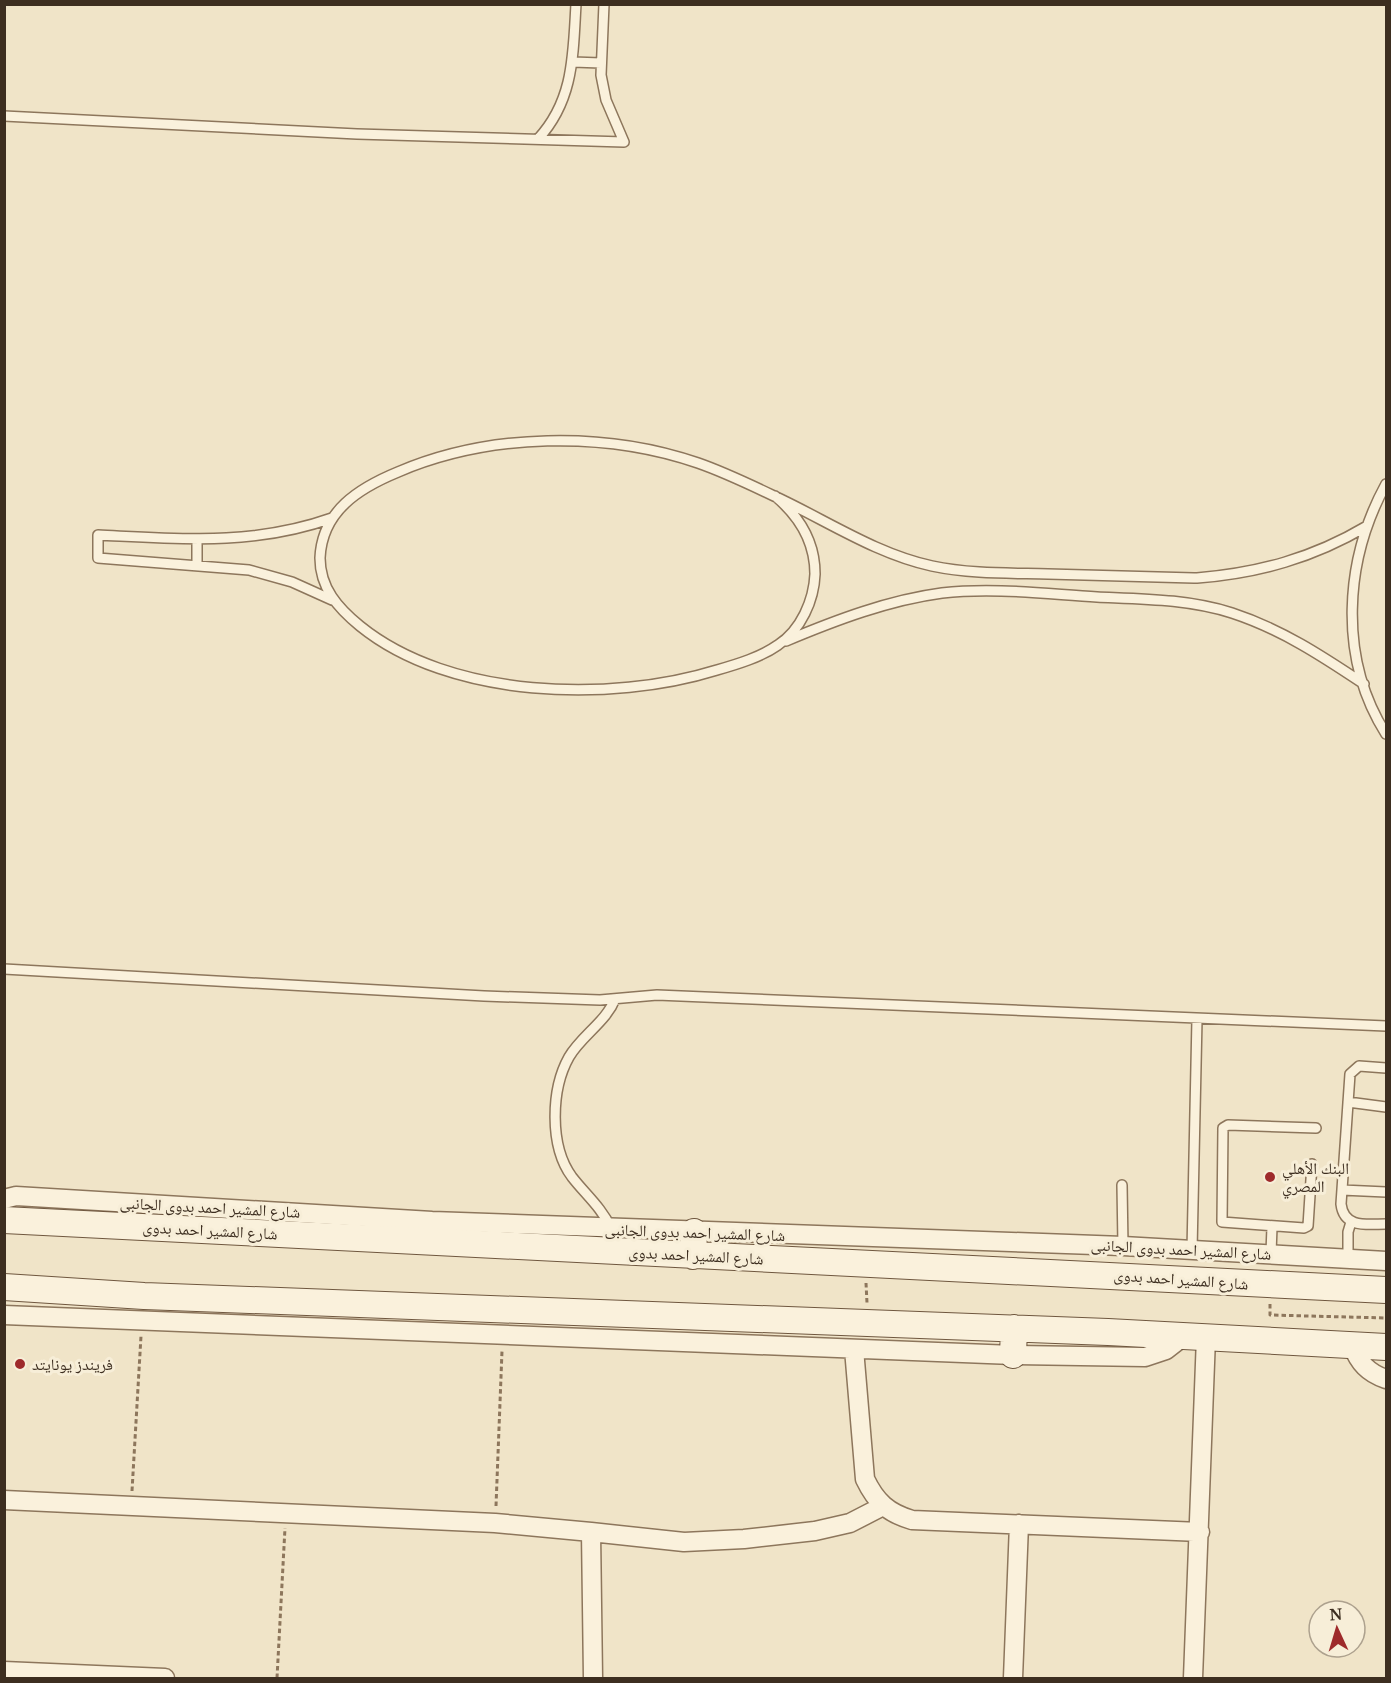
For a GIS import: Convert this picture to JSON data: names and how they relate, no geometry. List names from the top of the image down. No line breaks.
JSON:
{"streets":{"street":["شارع المشير احمد بدوى الجانبى","شارع المشير احمد بدوى"]},"crossings":[["شارع المشير احمد بدوى الجانبى","شارع المشير احمد بدوى"]],"places":["البنك الأهلي المصري","فريندز يونايتد"],"north":"top"}
